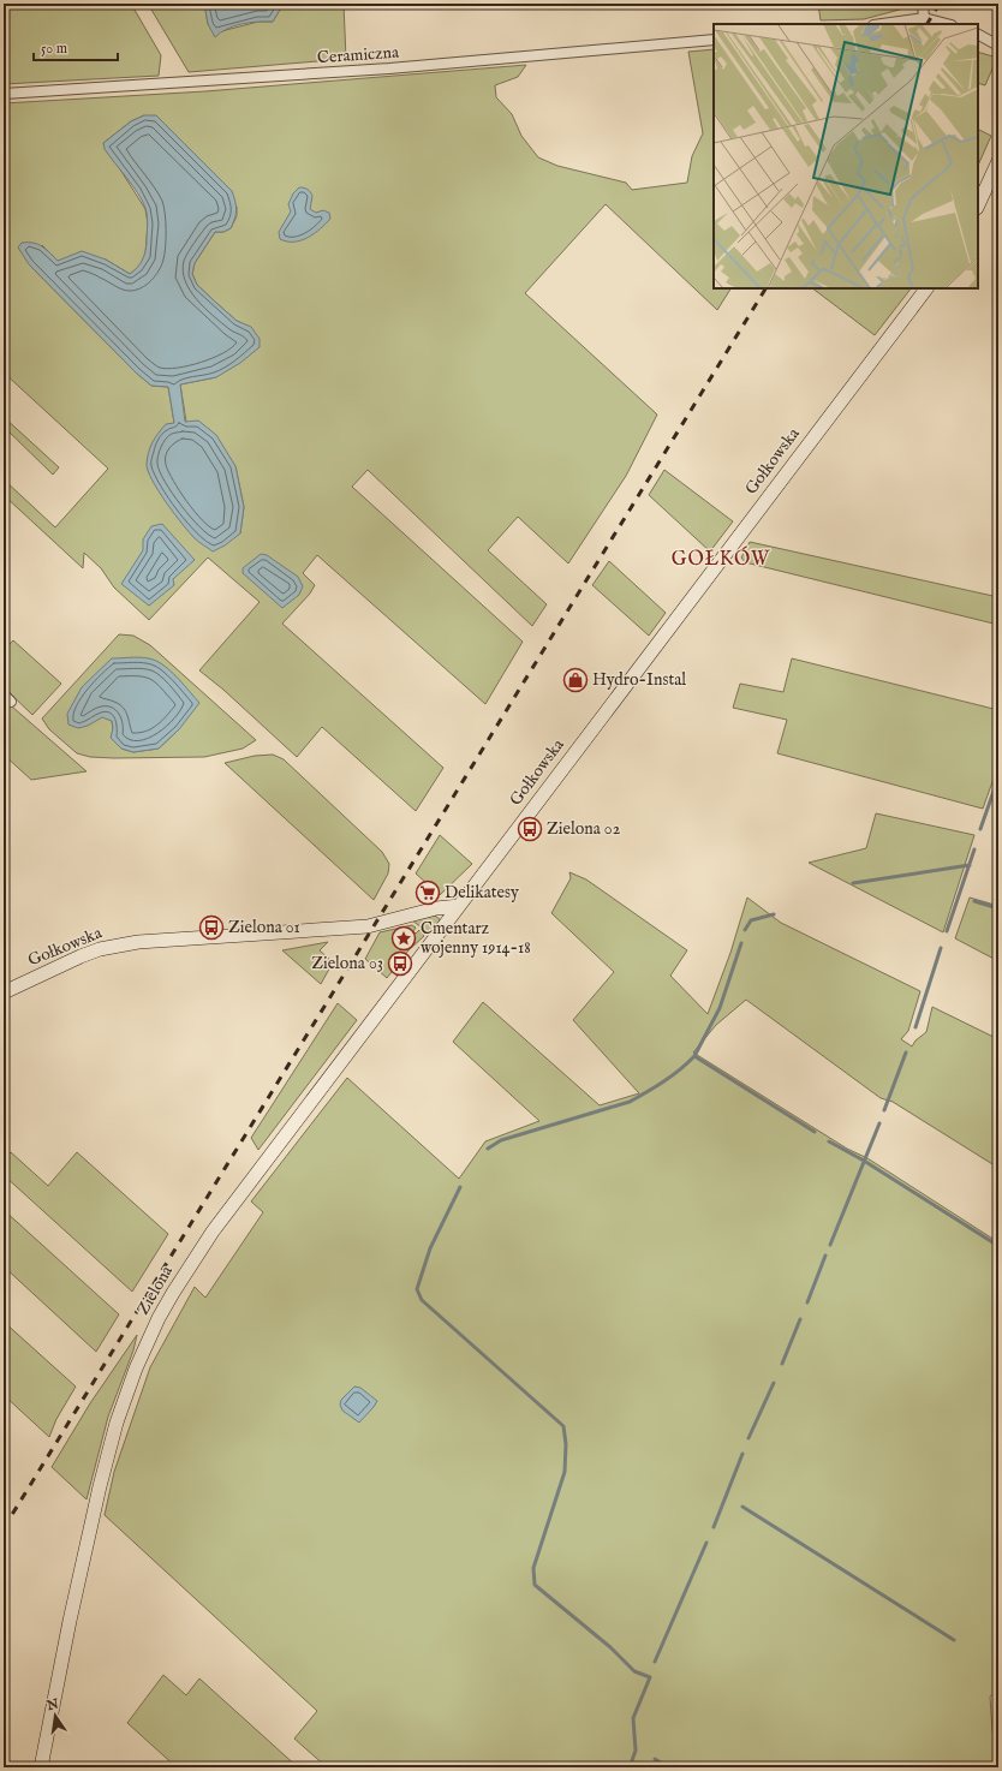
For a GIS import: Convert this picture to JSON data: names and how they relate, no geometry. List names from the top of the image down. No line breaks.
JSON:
{"streets":{"street":["Ceramiczna","Gołkowska","Zielona"]},"crossings":[["Gołkowska","Zielona"]],"districts":["GOŁKÓW"],"places":{"shop":["Hydro-Instal"],"bus stop":["Zielona 02","Zielona 01","Zielona 03"],"supermarket":["Delikatesy"],"place":["Cmentarz wojenny 1914-18"]},"scale_bar":"50 m","north":"top"}
